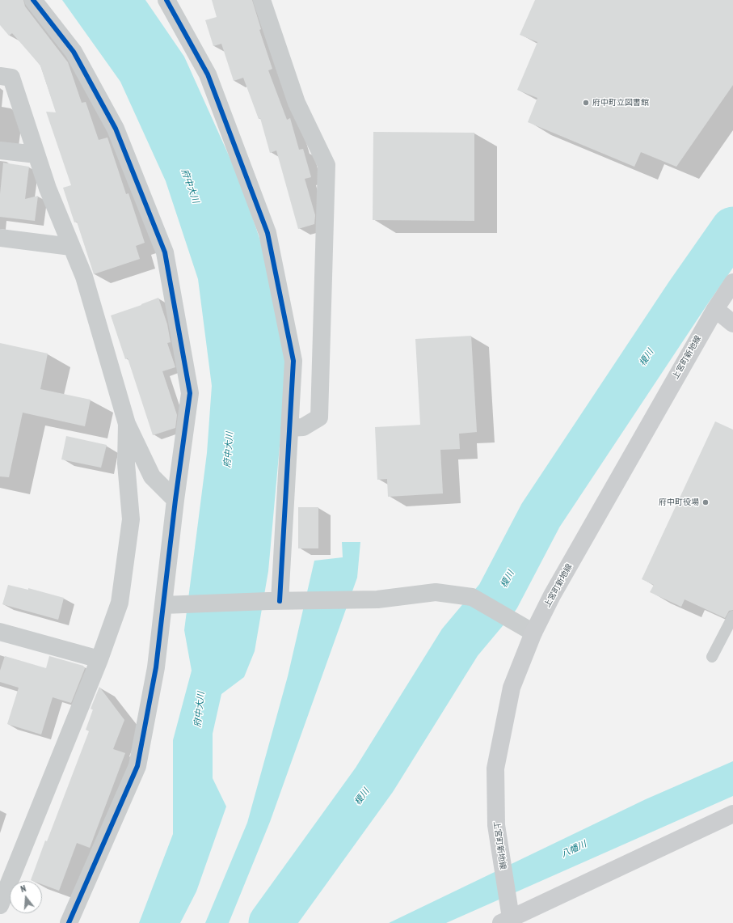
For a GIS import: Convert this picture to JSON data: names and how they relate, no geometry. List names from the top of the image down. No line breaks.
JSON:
{"streets":{"main road":["上宮町新地線"]},"water":["府中大川","榎川","八幡川"],"places":["府中町立図書館","府中町役場"],"north":"top"}
